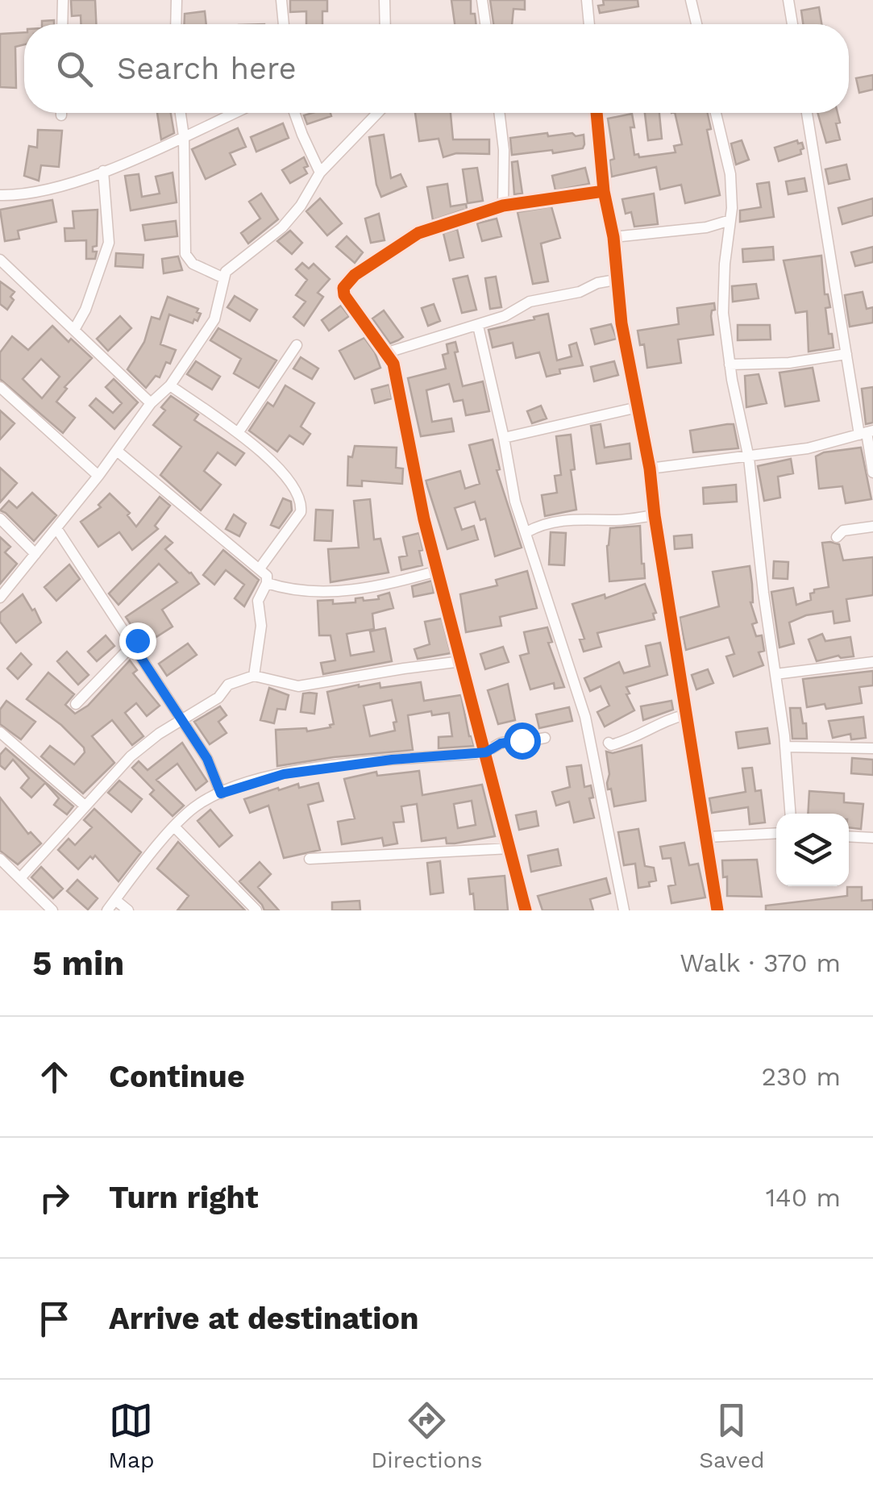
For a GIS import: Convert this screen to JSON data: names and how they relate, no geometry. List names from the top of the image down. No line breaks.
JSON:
{"page":{"search":"Search here","heading":["5 min","Walk · 370 m"],"list":[["Continue","230 m"],["Turn right","140 m"],"Arrive at destination"],"nav":["Map","Directions","Saved"]}}
